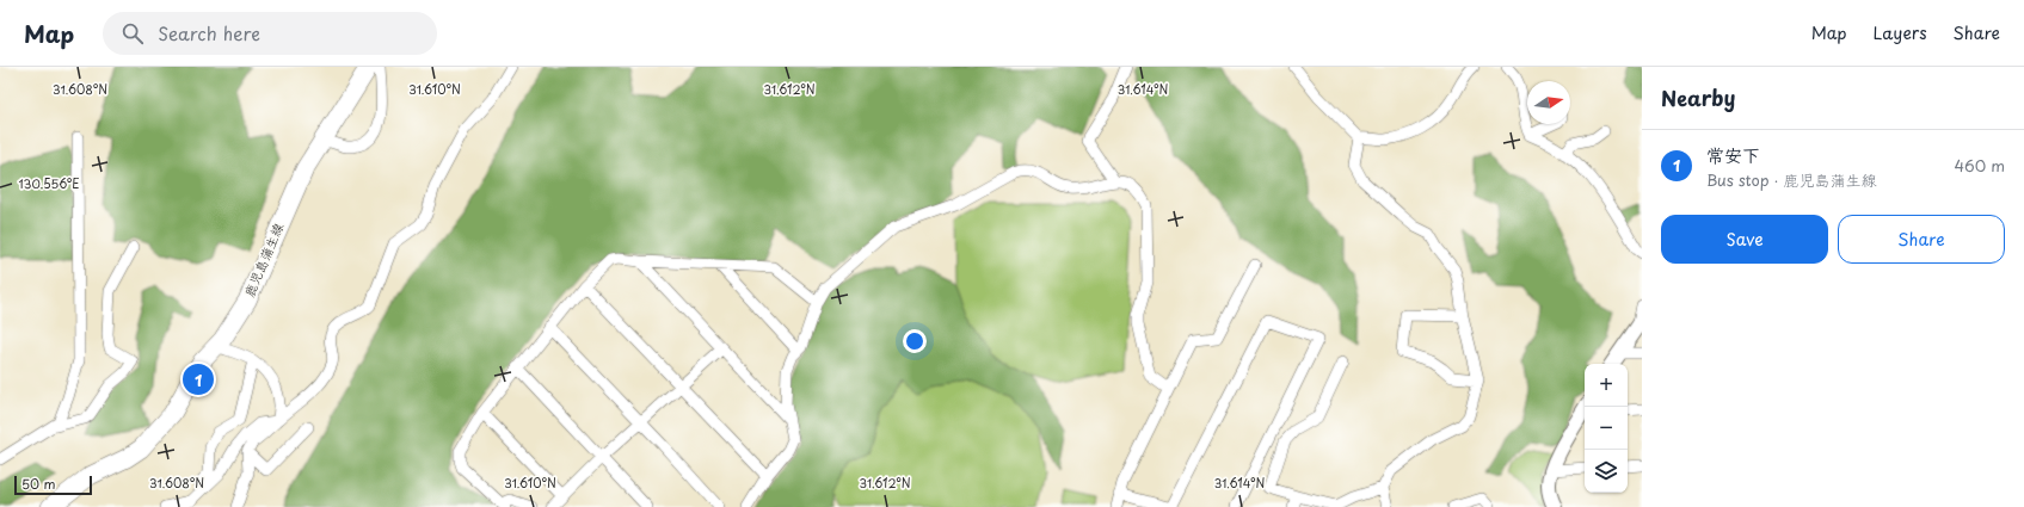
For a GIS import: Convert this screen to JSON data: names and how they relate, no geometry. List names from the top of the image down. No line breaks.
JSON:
{"streets":{"main road":["鹿児島蒲生線"]},"scale_bar":"50 m","north":"right","page":{"header":"Map","search":"Search here","nav":["Map","Layers","Share"],"heading":"Nearby","list":[{"mark":"1","name":"常安下","note":"Bus stop · 鹿児島蒲生線","value":"460 m"}],"buttons":["Save","Share"],"pins":"1","map_buttons":["+","−"],"scale":"50 m"},"coordinates":["31.610°N","31.608°N","31.612°N","31.614°N","130.556°E"]}
